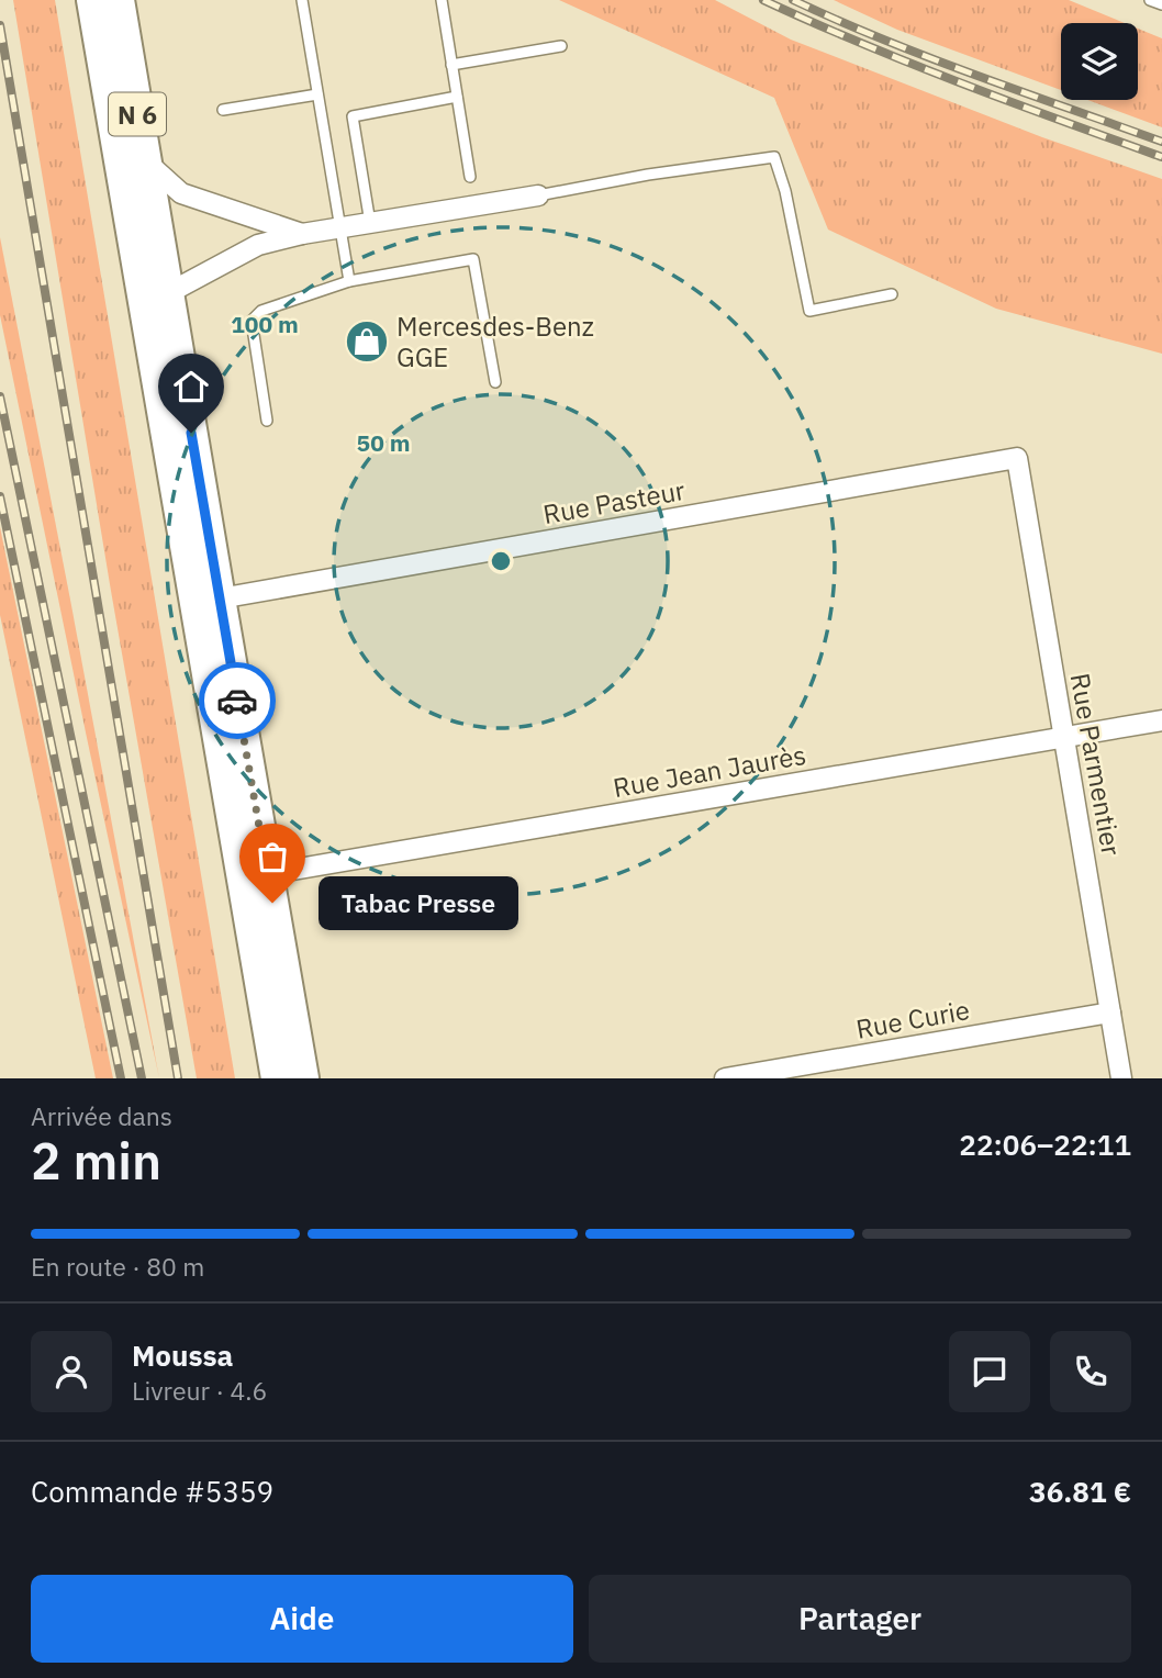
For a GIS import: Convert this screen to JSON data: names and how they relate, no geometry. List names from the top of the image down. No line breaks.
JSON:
{"streets":{"main road":["N 6"],"street":["Rue Pasteur","Rue Parmentier","Rue Jean Jaurès","Rue Curie"]},"crossings":[["N 6","Rue Pasteur"],["N 6","Rue Jean Jaurès"],["Rue Pasteur","Rue Parmentier"],["Rue Parmentier","Rue Jean Jaurès"],["Rue Parmentier","Rue Curie"]],"places":{"shop":["Mercesdes-Benz GGE"],"other":["Tabac Presse"]},"page":{"bubble":"Tabac Presse","heading":["2 min","Arrivée dans","22:06–22:11"],"panel":["Moussa","Livreur · 4.6","Commande #5359","36.81 €"],"bar":"En route · 80 m","buttons":["Aide","Partager"]},"rings":["100 m","50 m"]}
